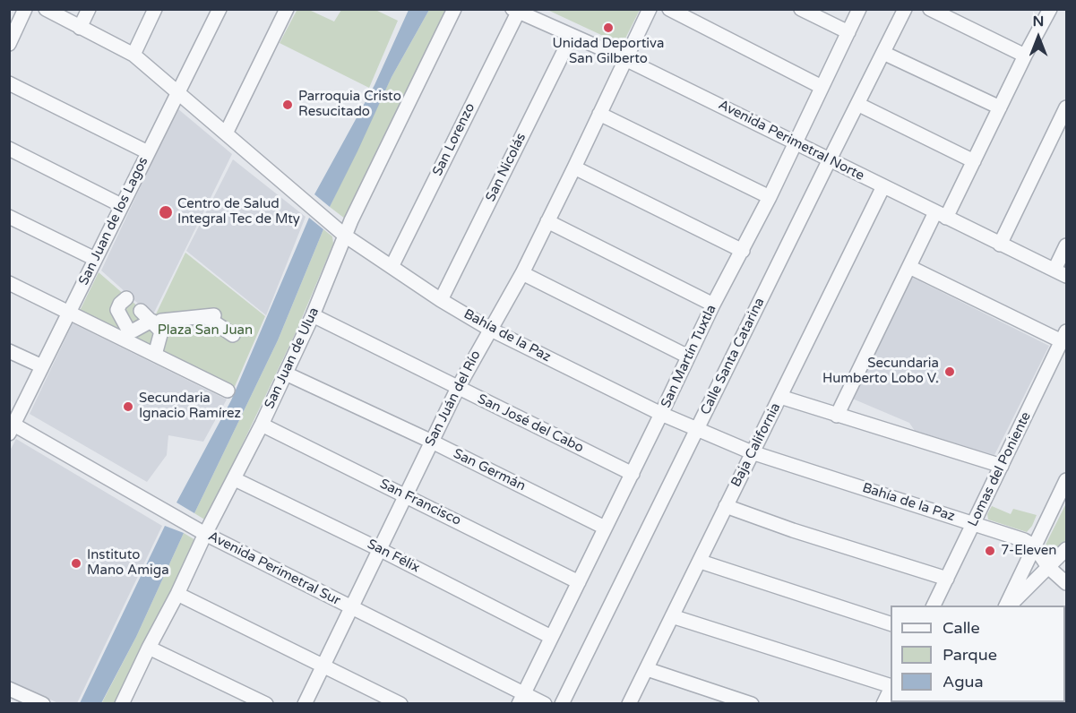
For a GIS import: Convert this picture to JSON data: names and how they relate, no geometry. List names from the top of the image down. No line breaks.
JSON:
{"streets":{"street":["San Lorenzo","Avenida Perimetral Norte","San Nicolás","San Juan de los Lagos","Bahía de la Paz","San Martín Tuxtla","Calle Santa Catarina","San Juan de Ulua","San Juán del Río","San José del Cabo","Baja California","Lomas del Poniente","San Germán","San Francisco","San Félix","Avenida Perimetral Sur"]},"crossings":[["San Lorenzo","Avenida Perimetral Norte"],["San Lorenzo","Bahía de la Paz"],["Avenida Perimetral Norte","San Nicolás"],["Avenida Perimetral Norte","San Martín Tuxtla"],["Avenida Perimetral Norte","Calle Santa Catarina"],["Avenida Perimetral Norte","San Juán del Río"],["Avenida Perimetral Norte","Baja California"],["San Nicolás","Bahía de la Paz"],["San Juan de los Lagos","Bahía de la Paz"],["San Juan de los Lagos","Avenida Perimetral Sur"],["Bahía de la Paz","San Martín Tuxtla"],["Bahía de la Paz","Calle Santa Catarina"],["Bahía de la Paz","San Juan de Ulua"],["Bahía de la Paz","San Juán del Río"],["Bahía de la Paz","Baja California"],["Bahía de la Paz","Lomas del Poniente"],["San Martín Tuxtla","San José del Cabo"],["San Martín Tuxtla","San Germán"],["San Martín Tuxtla","San Francisco"],["San Martín Tuxtla","San Félix"],["San Martín Tuxtla","Avenida Perimetral Sur"],["San Juan de Ulua","San José del Cabo"],["San Juan de Ulua","San Germán"],["San Juan de Ulua","San Francisco"],["San Juan de Ulua","San Félix"],["San Juan de Ulua","Avenida Perimetral Sur"],["San Juán del Río","San José del Cabo"],["San Juán del Río","San Germán"],["San Juán del Río","San Francisco"],["San Juán del Río","San Félix"],["San Juán del Río","Avenida Perimetral Sur"]],"parks":["Plaza San Juan"],"places":["Unidad Deportiva San Gilberto","Parroquia Cristo Resucitado","Centro de Salud Integral Tec de Mty","Secundaria Humberto Lobo V.","Secundaria Ignacio Ramírez","7-Eleven","Instituto Mano Amiga"],"legend":["Calle","Parque","Agua"],"north":"top"}
